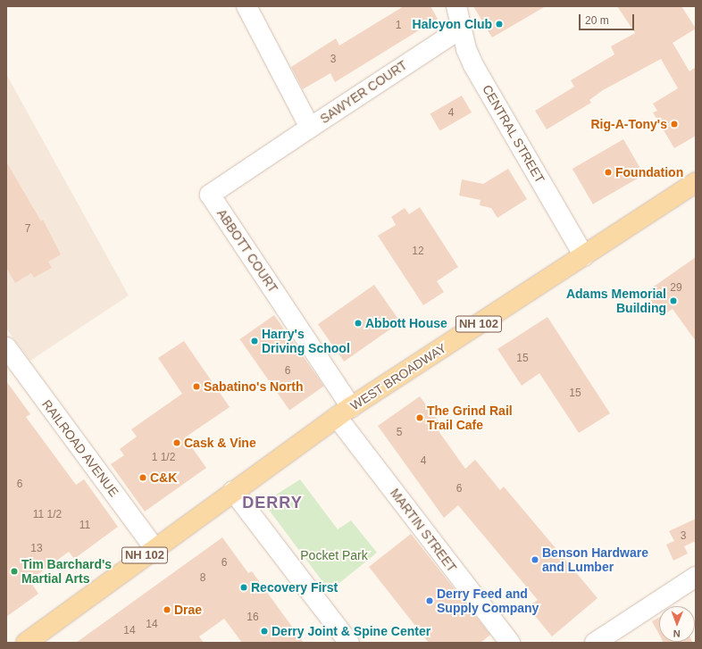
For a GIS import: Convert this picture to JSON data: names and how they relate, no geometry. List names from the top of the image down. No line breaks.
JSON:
{"streets":{"main road":["NH 102","WEST BROADWAY"],"street":["SAWYER COURT","CENTRAL STREET","ABBOTT COURT","RAILROAD AVENUE","MARTIN STREET"]},"crossings":[["SAWYER COURT","CENTRAL STREET"],["SAWYER COURT","ABBOTT COURT"],["CENTRAL STREET","WEST BROADWAY"],["ABBOTT COURT","WEST BROADWAY"],["ABBOTT COURT","MARTIN STREET"],["NH 102","WEST BROADWAY"],["NH 102","RAILROAD AVENUE"],["WEST BROADWAY","MARTIN STREET"]],"districts":["DERRY"],"parks":["Pocket Park"],"places":["Halcyon Club","Rig-A-Tony's","Foundation","Adams Memorial Building","Abbott House","Harry's Driving School","Sabatino's North","The Grind Rail Trail Cafe","Cask & Vine","C&K","Benson Hardware and Lumber","Tim Barchard's Martial Arts","Recovery First","Derry Feed and Supply Company","Drae","Derry Joint & Spine Center"],"house_numbers":["1","3","4","7","12","29","15","6","15","5","1 1/2","4","6","6","11 1/2","11","3","13","6","8","16","14","14"],"scale_bar":"20 m","north":"bottom"}
